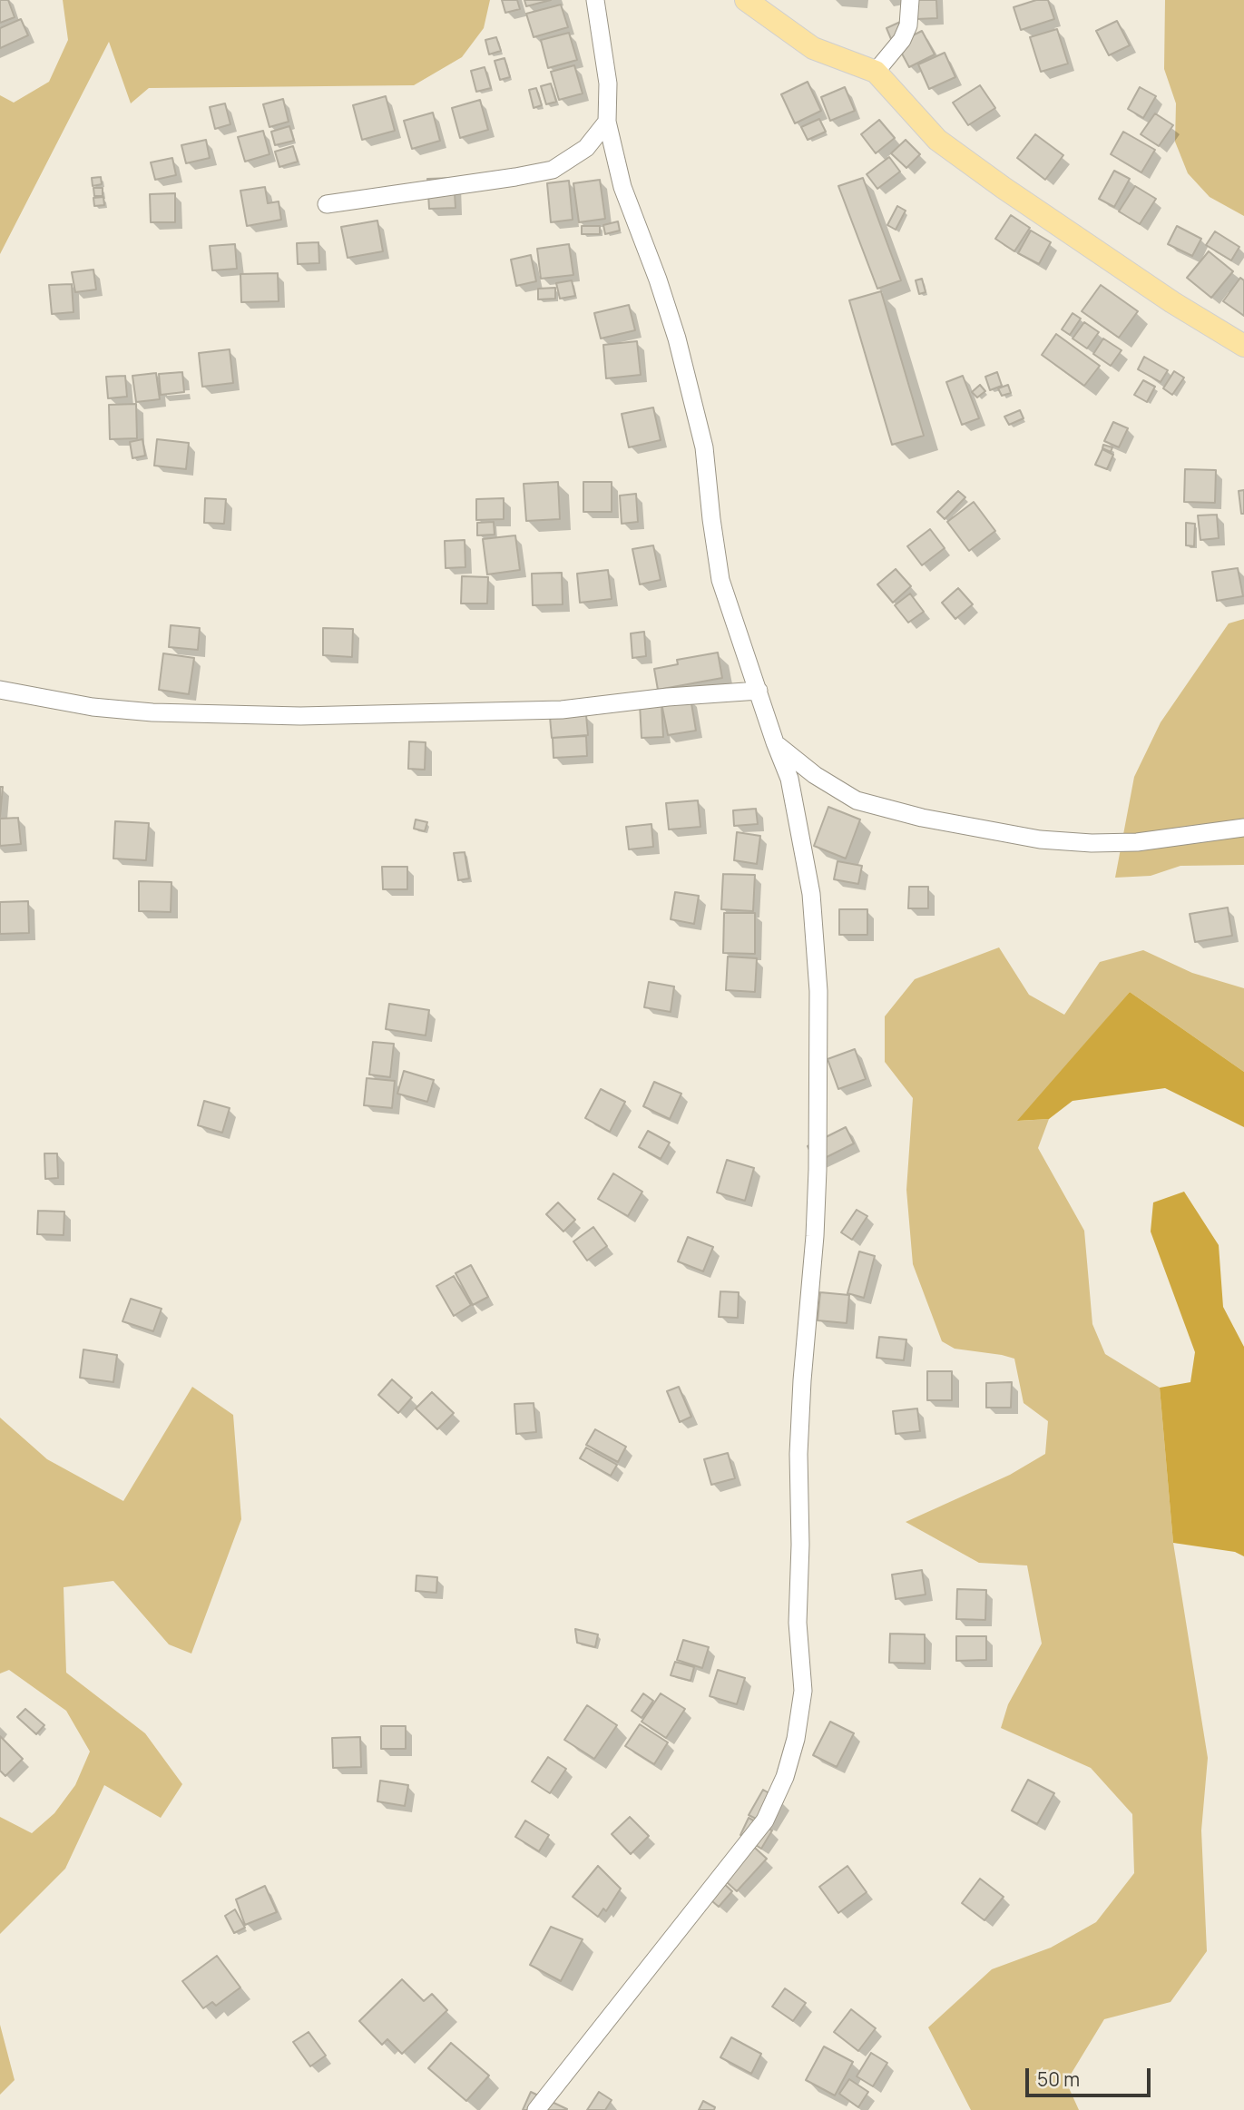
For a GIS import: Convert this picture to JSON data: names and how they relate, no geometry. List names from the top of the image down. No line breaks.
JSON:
{"scale_bar":"50 m"}
